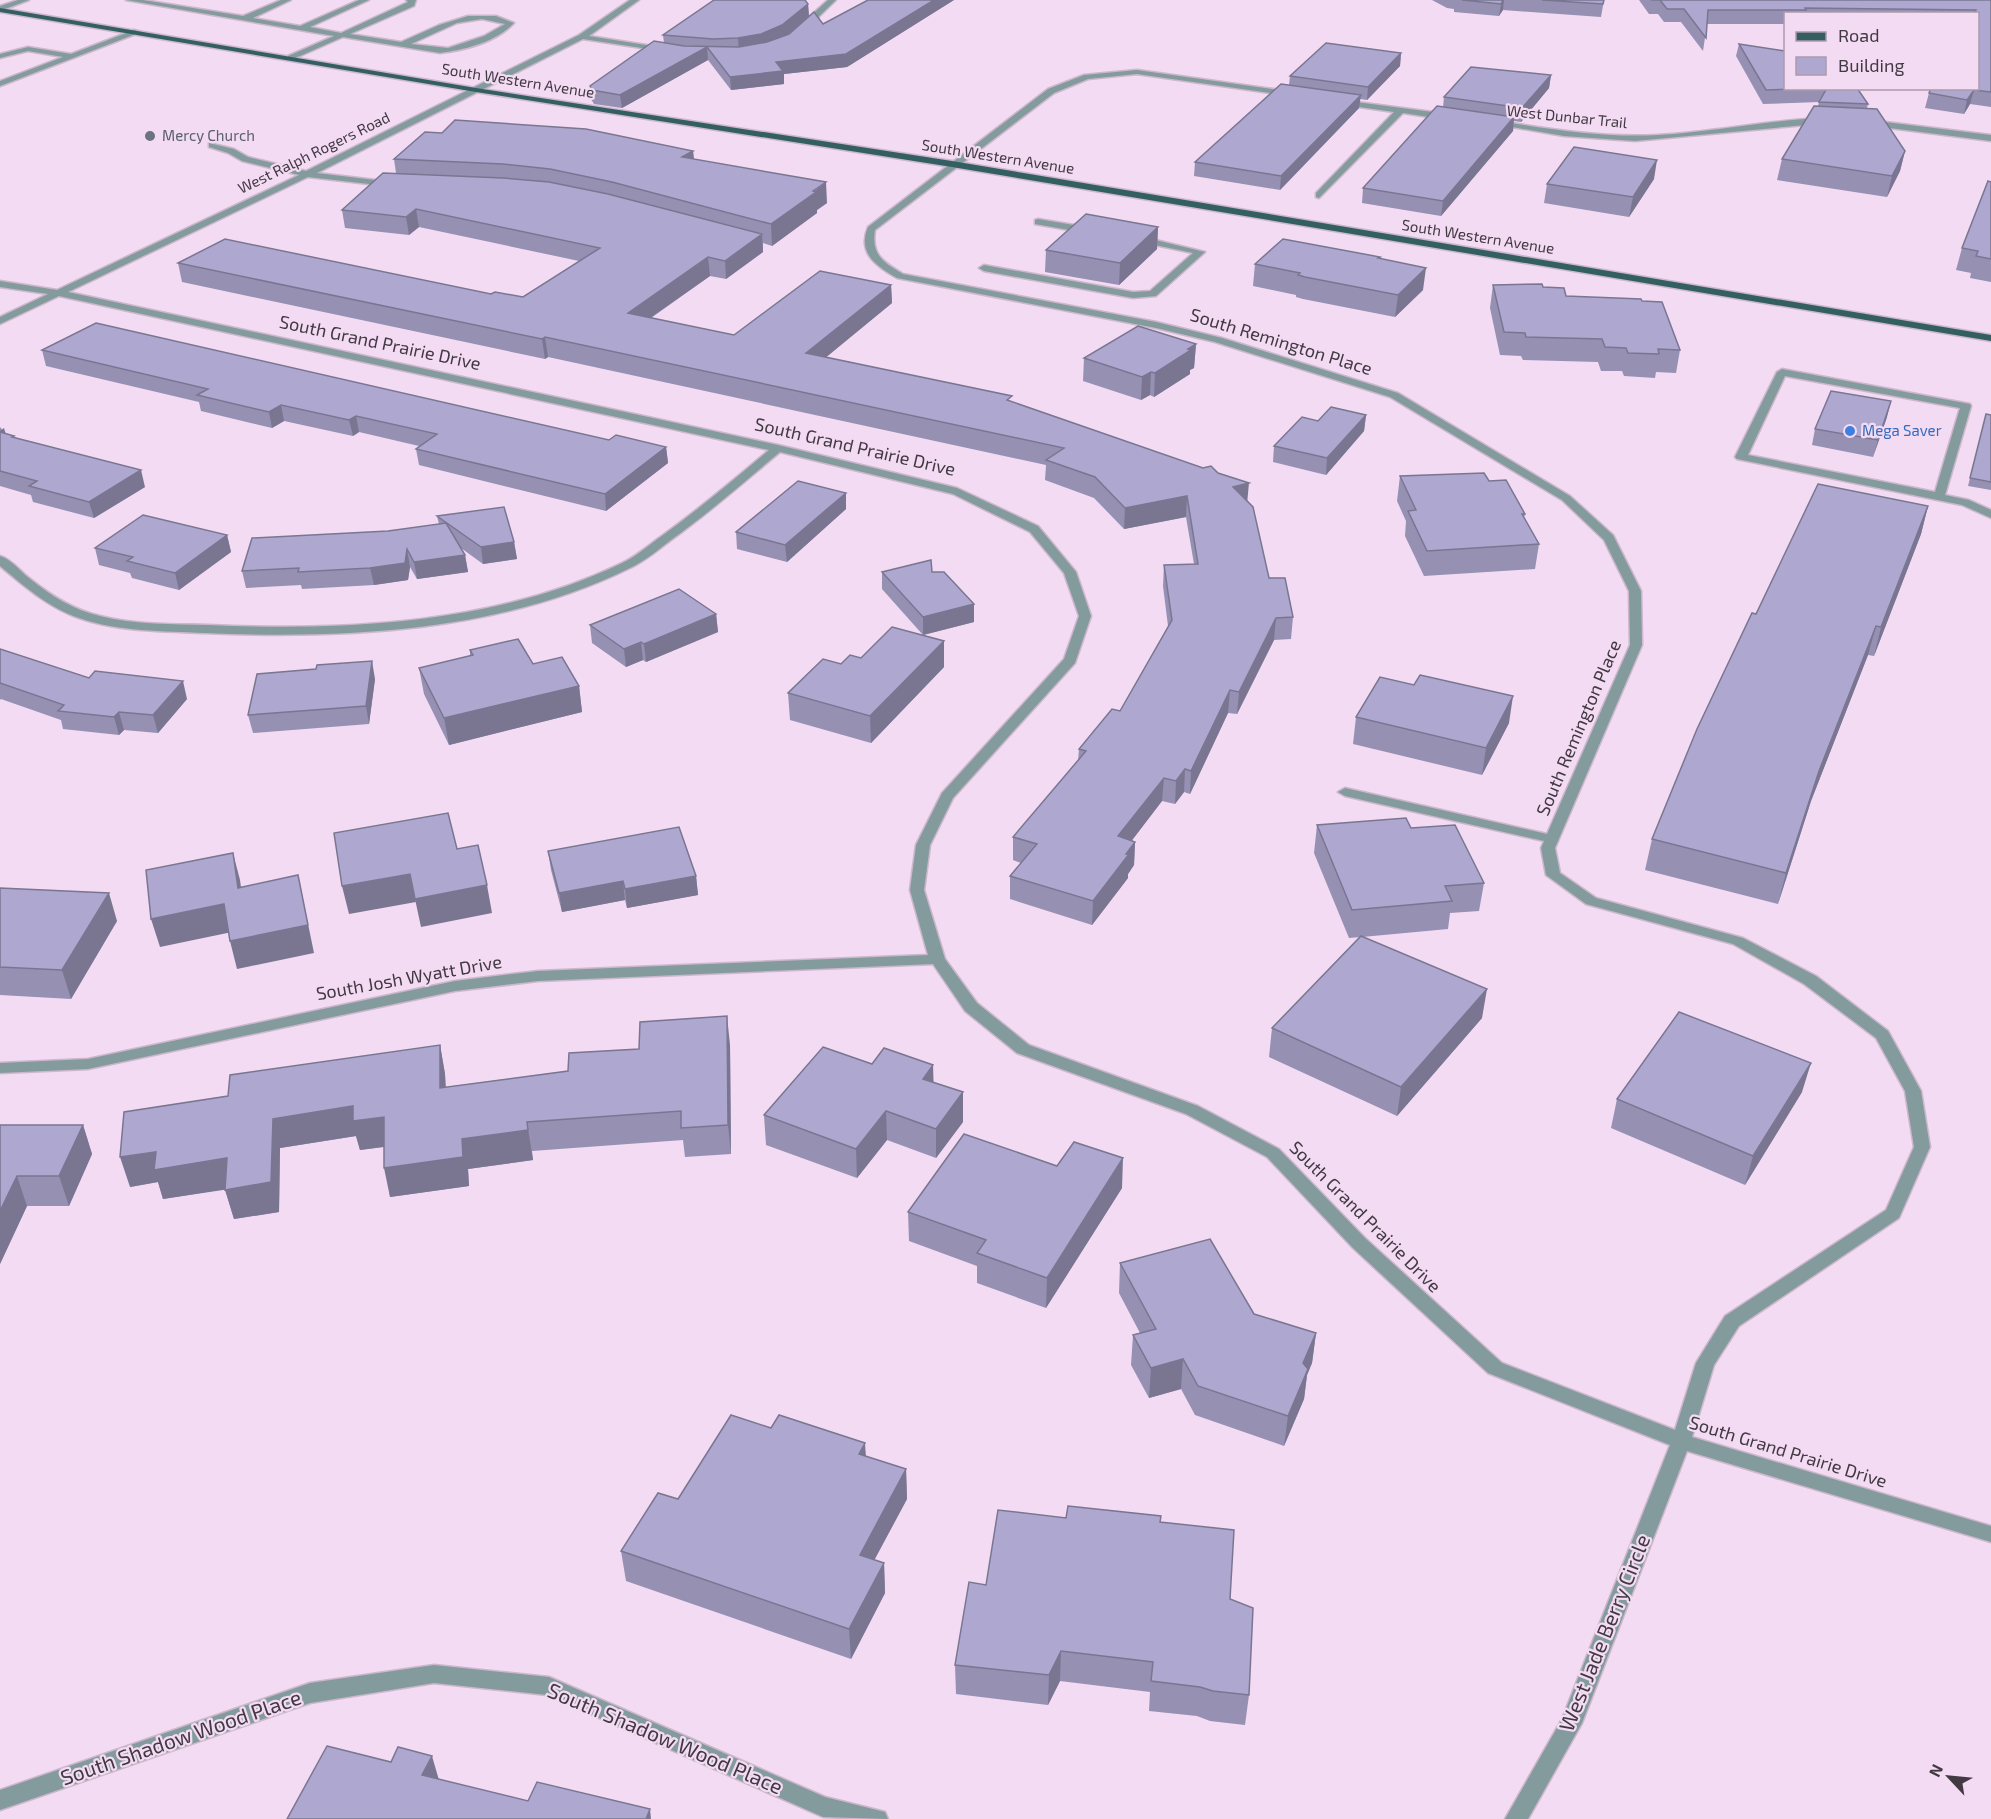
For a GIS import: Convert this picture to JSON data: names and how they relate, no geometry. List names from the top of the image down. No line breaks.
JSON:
{"streets":{"main road":["South Western Avenue"],"street":["West Dunbar Trail","West Ralph Rogers Road","South Remington Place","South Grand Prairie Drive","South Josh Wyatt Drive","West Jade Berry Circle","South Shadow Wood Place"]},"crossings":[["South Western Avenue","West Ralph Rogers Road"],["South Western Avenue","South Remington Place"],["West Ralph Rogers Road","South Grand Prairie Drive"],["South Remington Place","South Grand Prairie Drive"],["South Remington Place","West Jade Berry Circle"],["South Grand Prairie Drive","South Josh Wyatt Drive"],["South Grand Prairie Drive","West Jade Berry Circle"]],"places":["Mercy Church","Mega Saver"],"legend":["Road","Building"],"north":"top left"}
